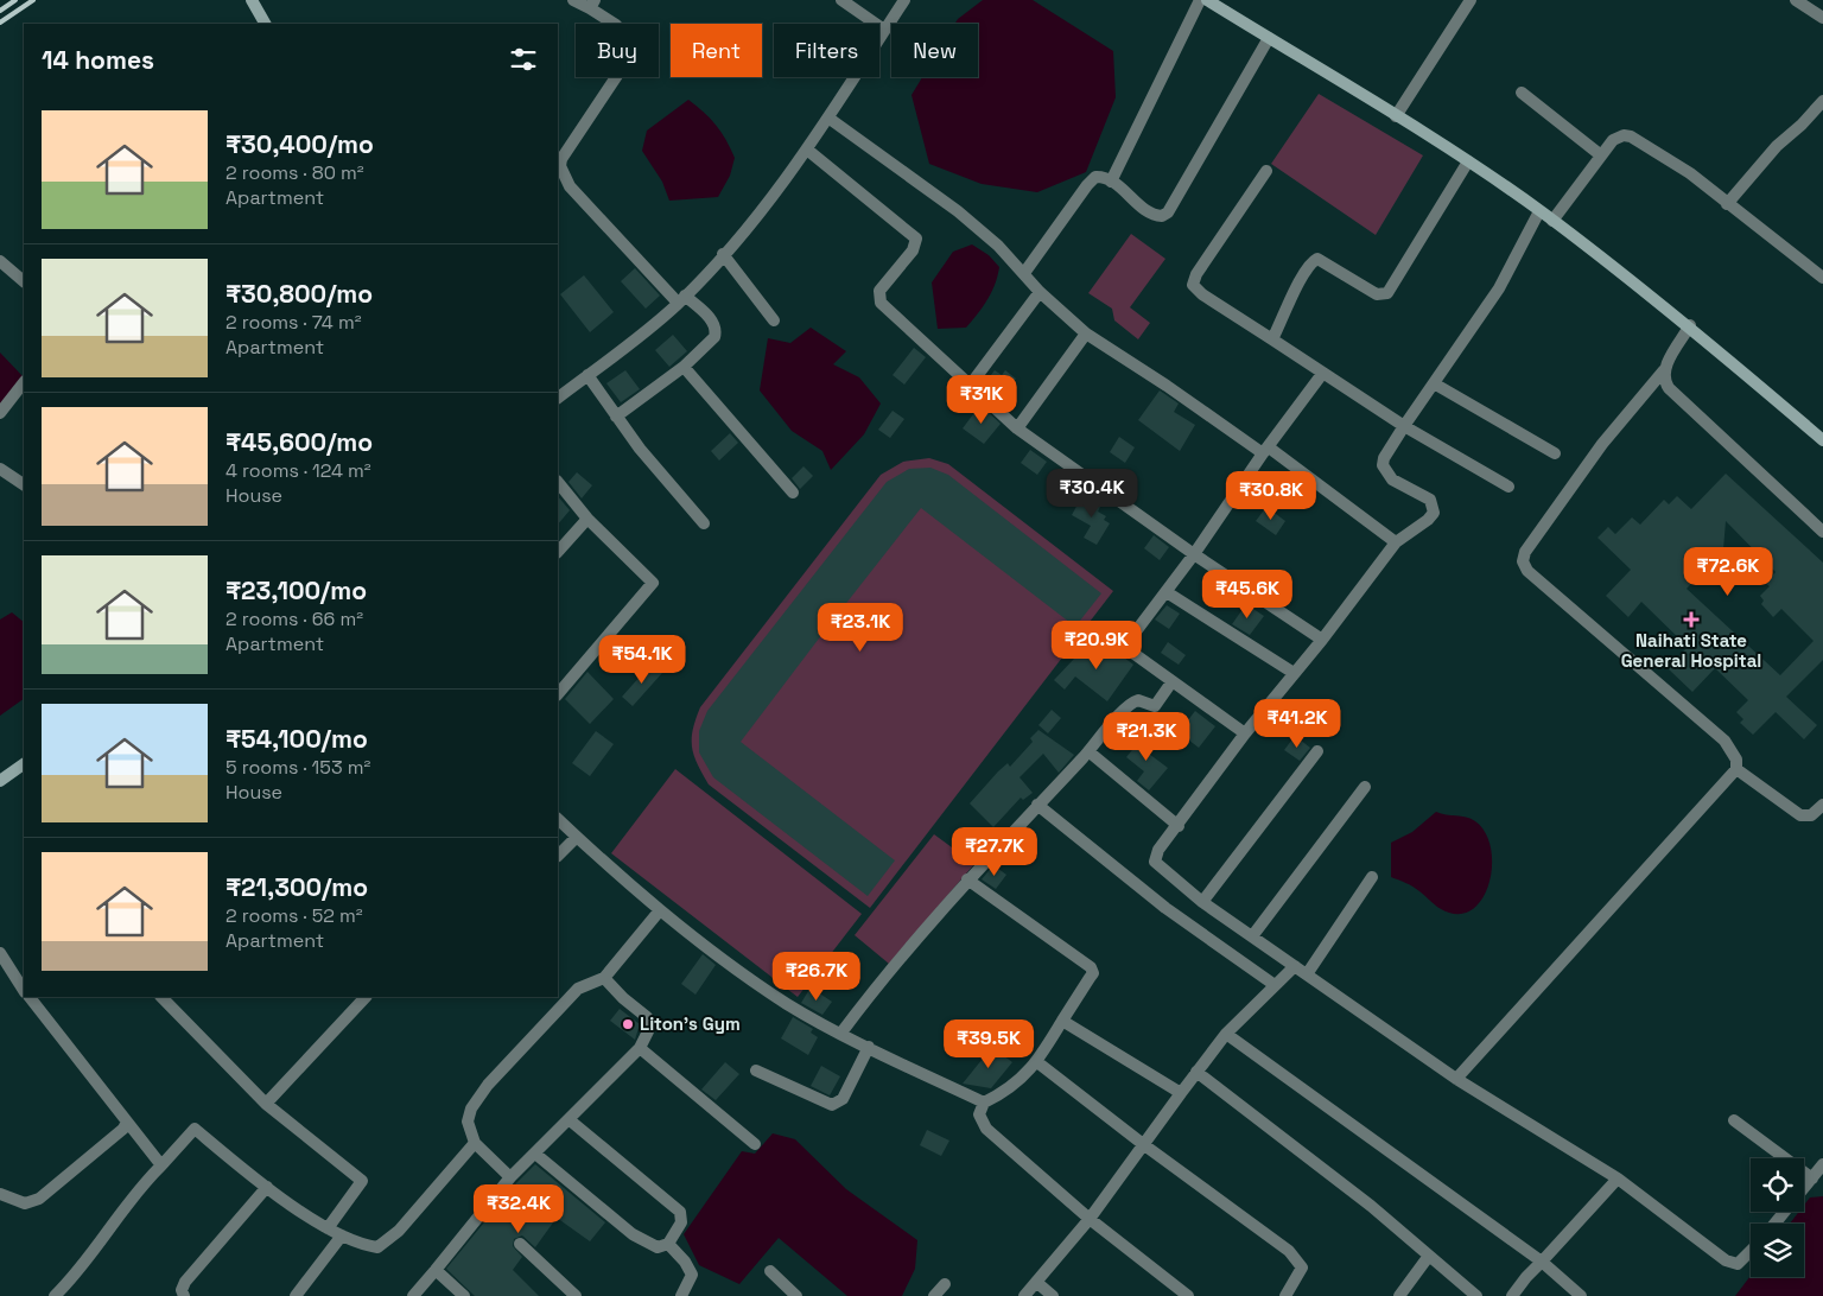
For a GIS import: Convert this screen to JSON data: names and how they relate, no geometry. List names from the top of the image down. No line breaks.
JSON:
{"places":{"health":["Naihati State General Hospital"],"other":["Liton's Gym"]},"page":{"chip":["Buy","Rent","Filters","New"],"heading":"14 homes","list":[{"name":"₹30,400/mo","note":"2 rooms · 80 m² · Apartment"},{"name":"₹30,800/mo","note":"2 rooms · 74 m² · Apartment"},{"name":"₹45,600/mo","note":"4 rooms · 124 m² · House"},{"name":"₹23,100/mo","note":"2 rooms · 66 m² · Apartment"},{"name":"₹54,100/mo","note":"5 rooms · 153 m² · House"},{"name":"₹21,300/mo","note":"2 rooms · 52 m² · Apartment"}],"price":["₹31K","₹30.4K","₹30.8K","₹72.6K","₹45.6K","₹23.1K","₹20.9K","₹54.1K","₹41.2K","₹21.3K","₹27.7K","₹26.7K","₹39.5K","₹32.4K"]}}
